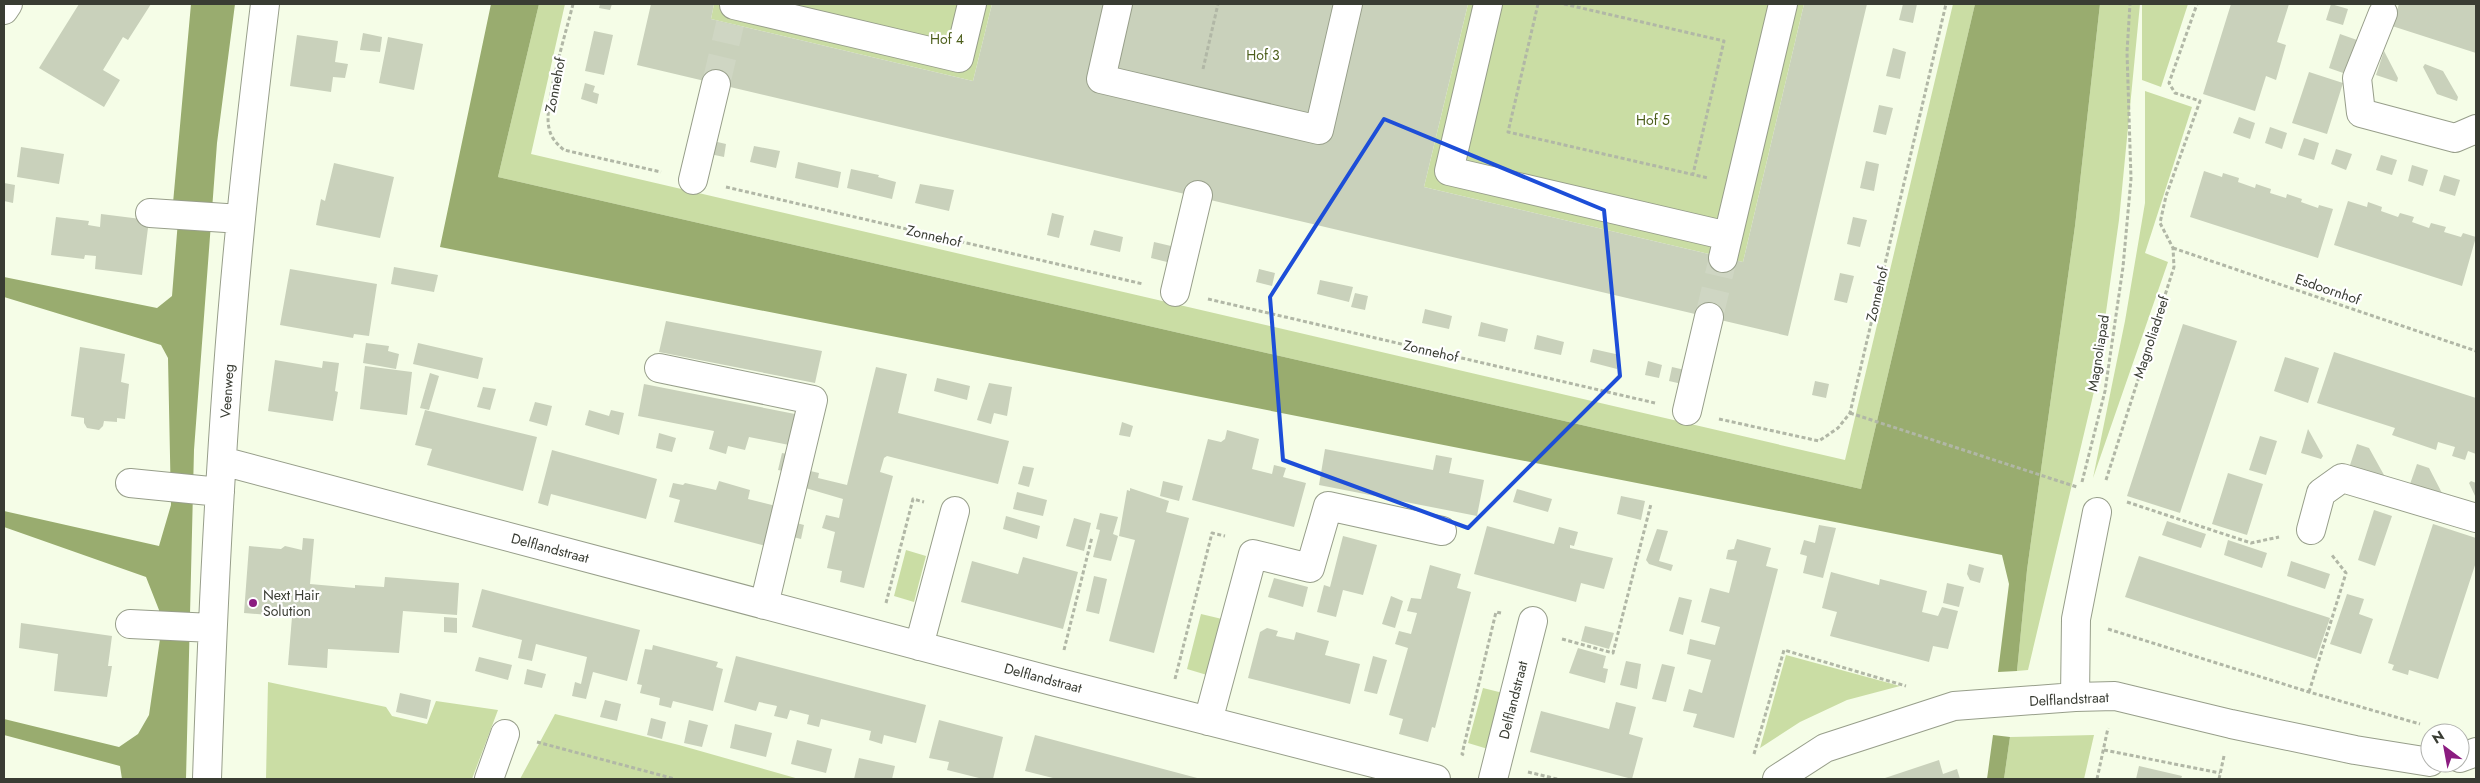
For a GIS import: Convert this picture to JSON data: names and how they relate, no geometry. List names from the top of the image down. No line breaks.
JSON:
{"streets":{"street":["Veenweg","Delflandstraat"],"path":["Zonnehof","Esdoornhof","Magnoliadreef","Magnoliapad"]},"crossings":[["Zonnehof","Magnoliapad"],["Esdoornhof","Magnoliadreef"],["Veenweg","Delflandstraat"]],"parks":["Hof 4","Hof 3","Hof 5"],"places":["Next Hair Solution"],"north":"top left"}
